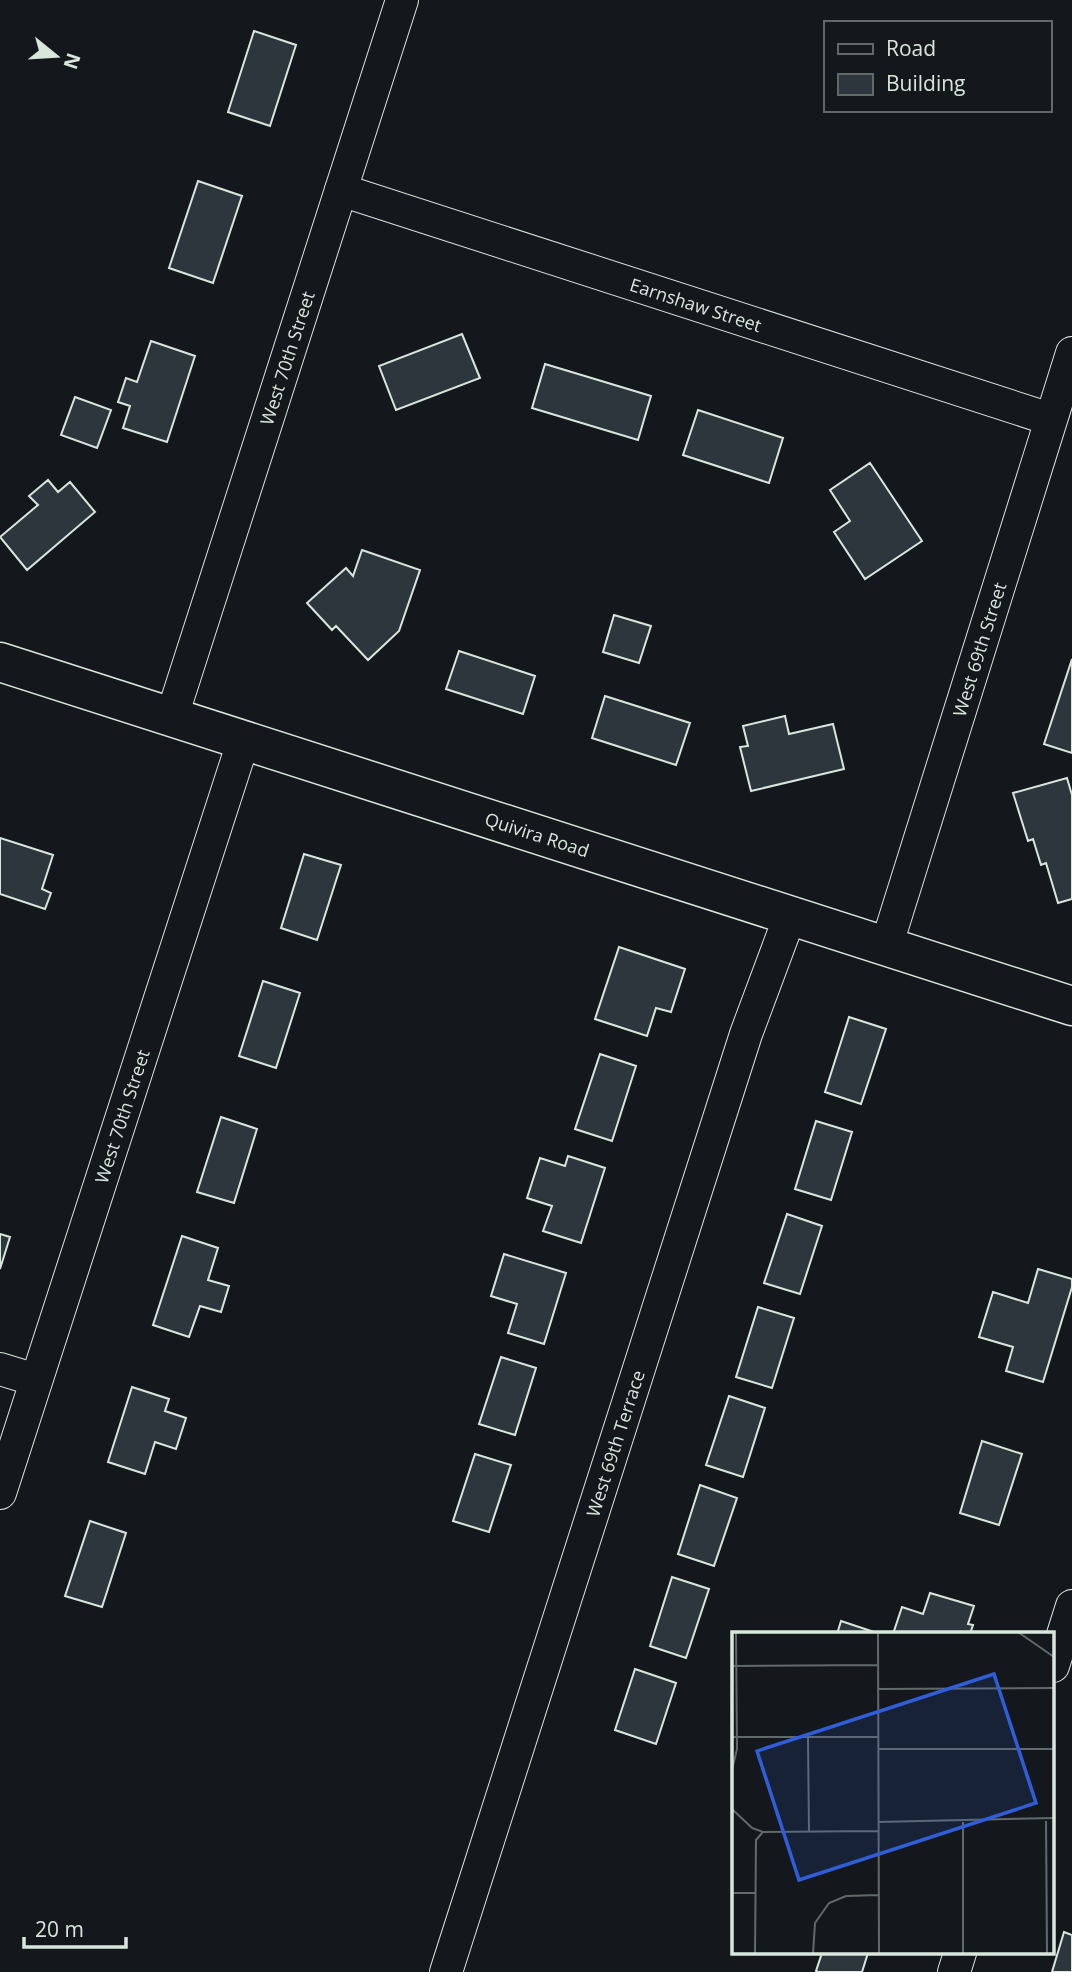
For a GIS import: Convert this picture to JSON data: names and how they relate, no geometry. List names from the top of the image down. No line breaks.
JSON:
{"streets":{"main road":["Quivira Road"],"street":["Earnshaw Street","West 70th Street","West 69th Street","West 69th Terrace"]},"crossings":[["Earnshaw Street","West 70th Street"],["Earnshaw Street","West 69th Street"],["West 70th Street","Quivira Road"],["West 69th Street","Quivira Road"],["Quivira Road","West 69th Terrace"]],"legend":["Road","Building"],"scale_bar":"20 m","north":"right"}
